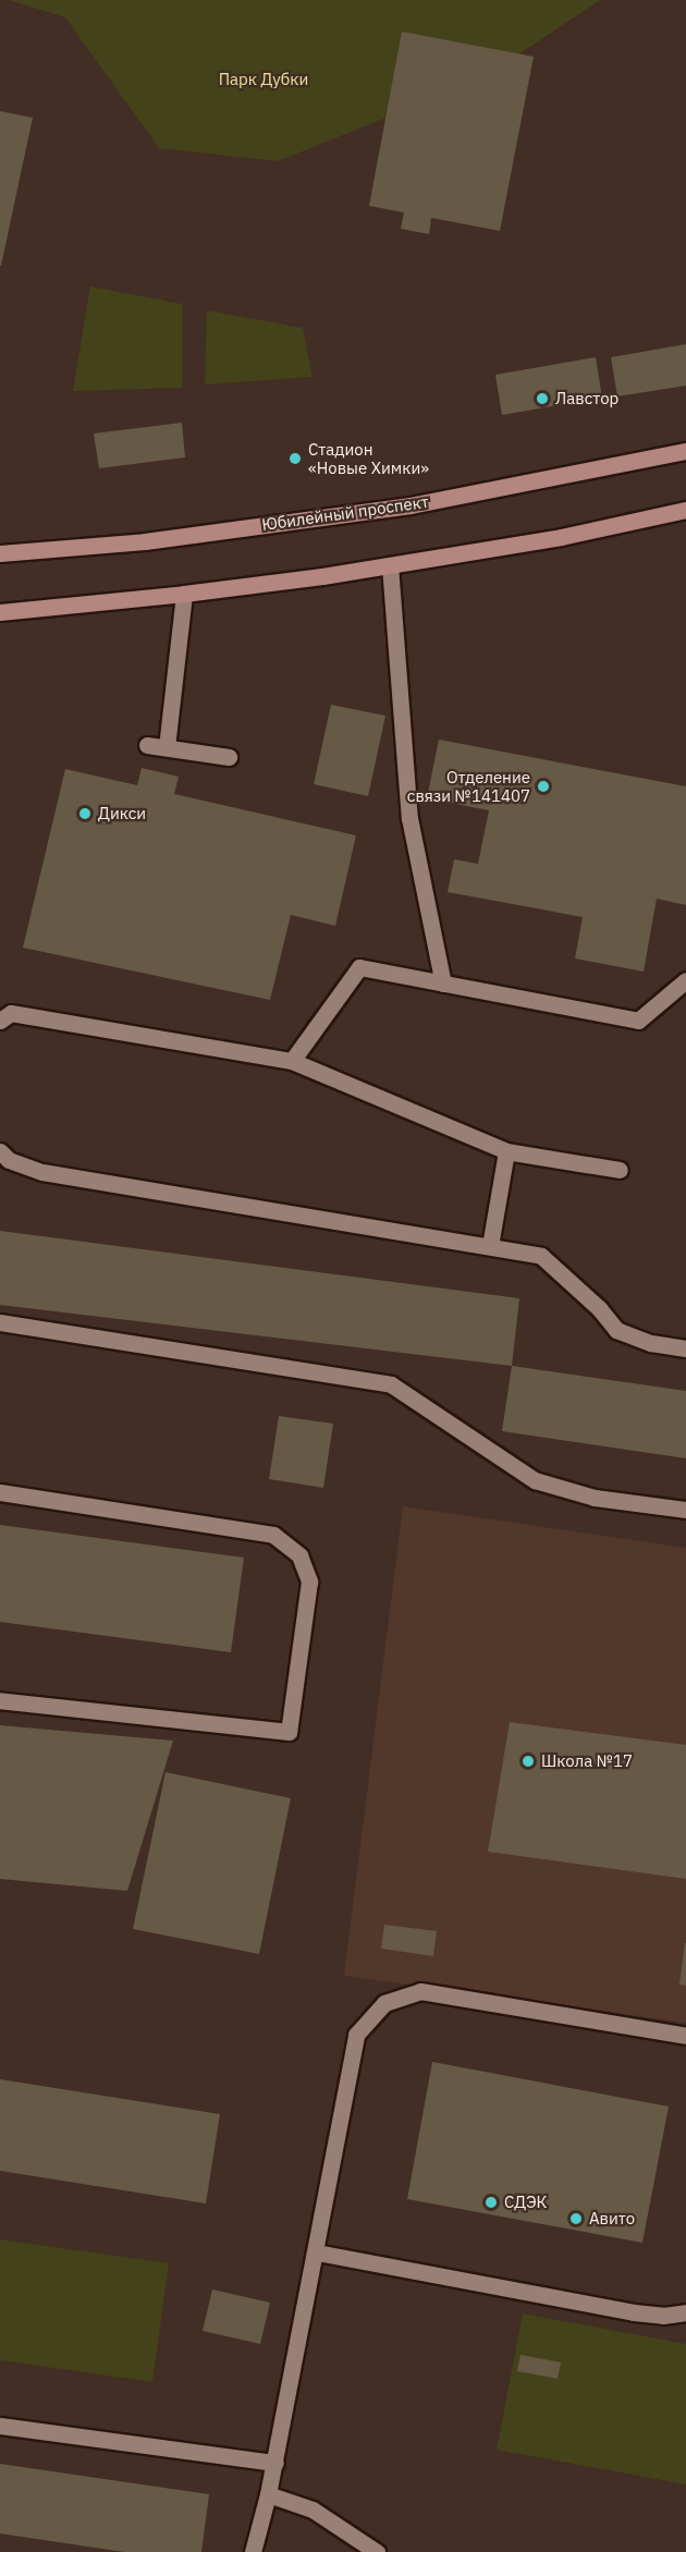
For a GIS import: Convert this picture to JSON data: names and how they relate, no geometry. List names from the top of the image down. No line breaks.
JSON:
{"streets":{"main road":["Юбилейный проспект"]},"parks":["Парк Дубки"],"places":["Лавстор","Стадион «Новые Химки»","Отделение связи №141407","Дикси","Школа №17","СДЭК","Авито"]}
